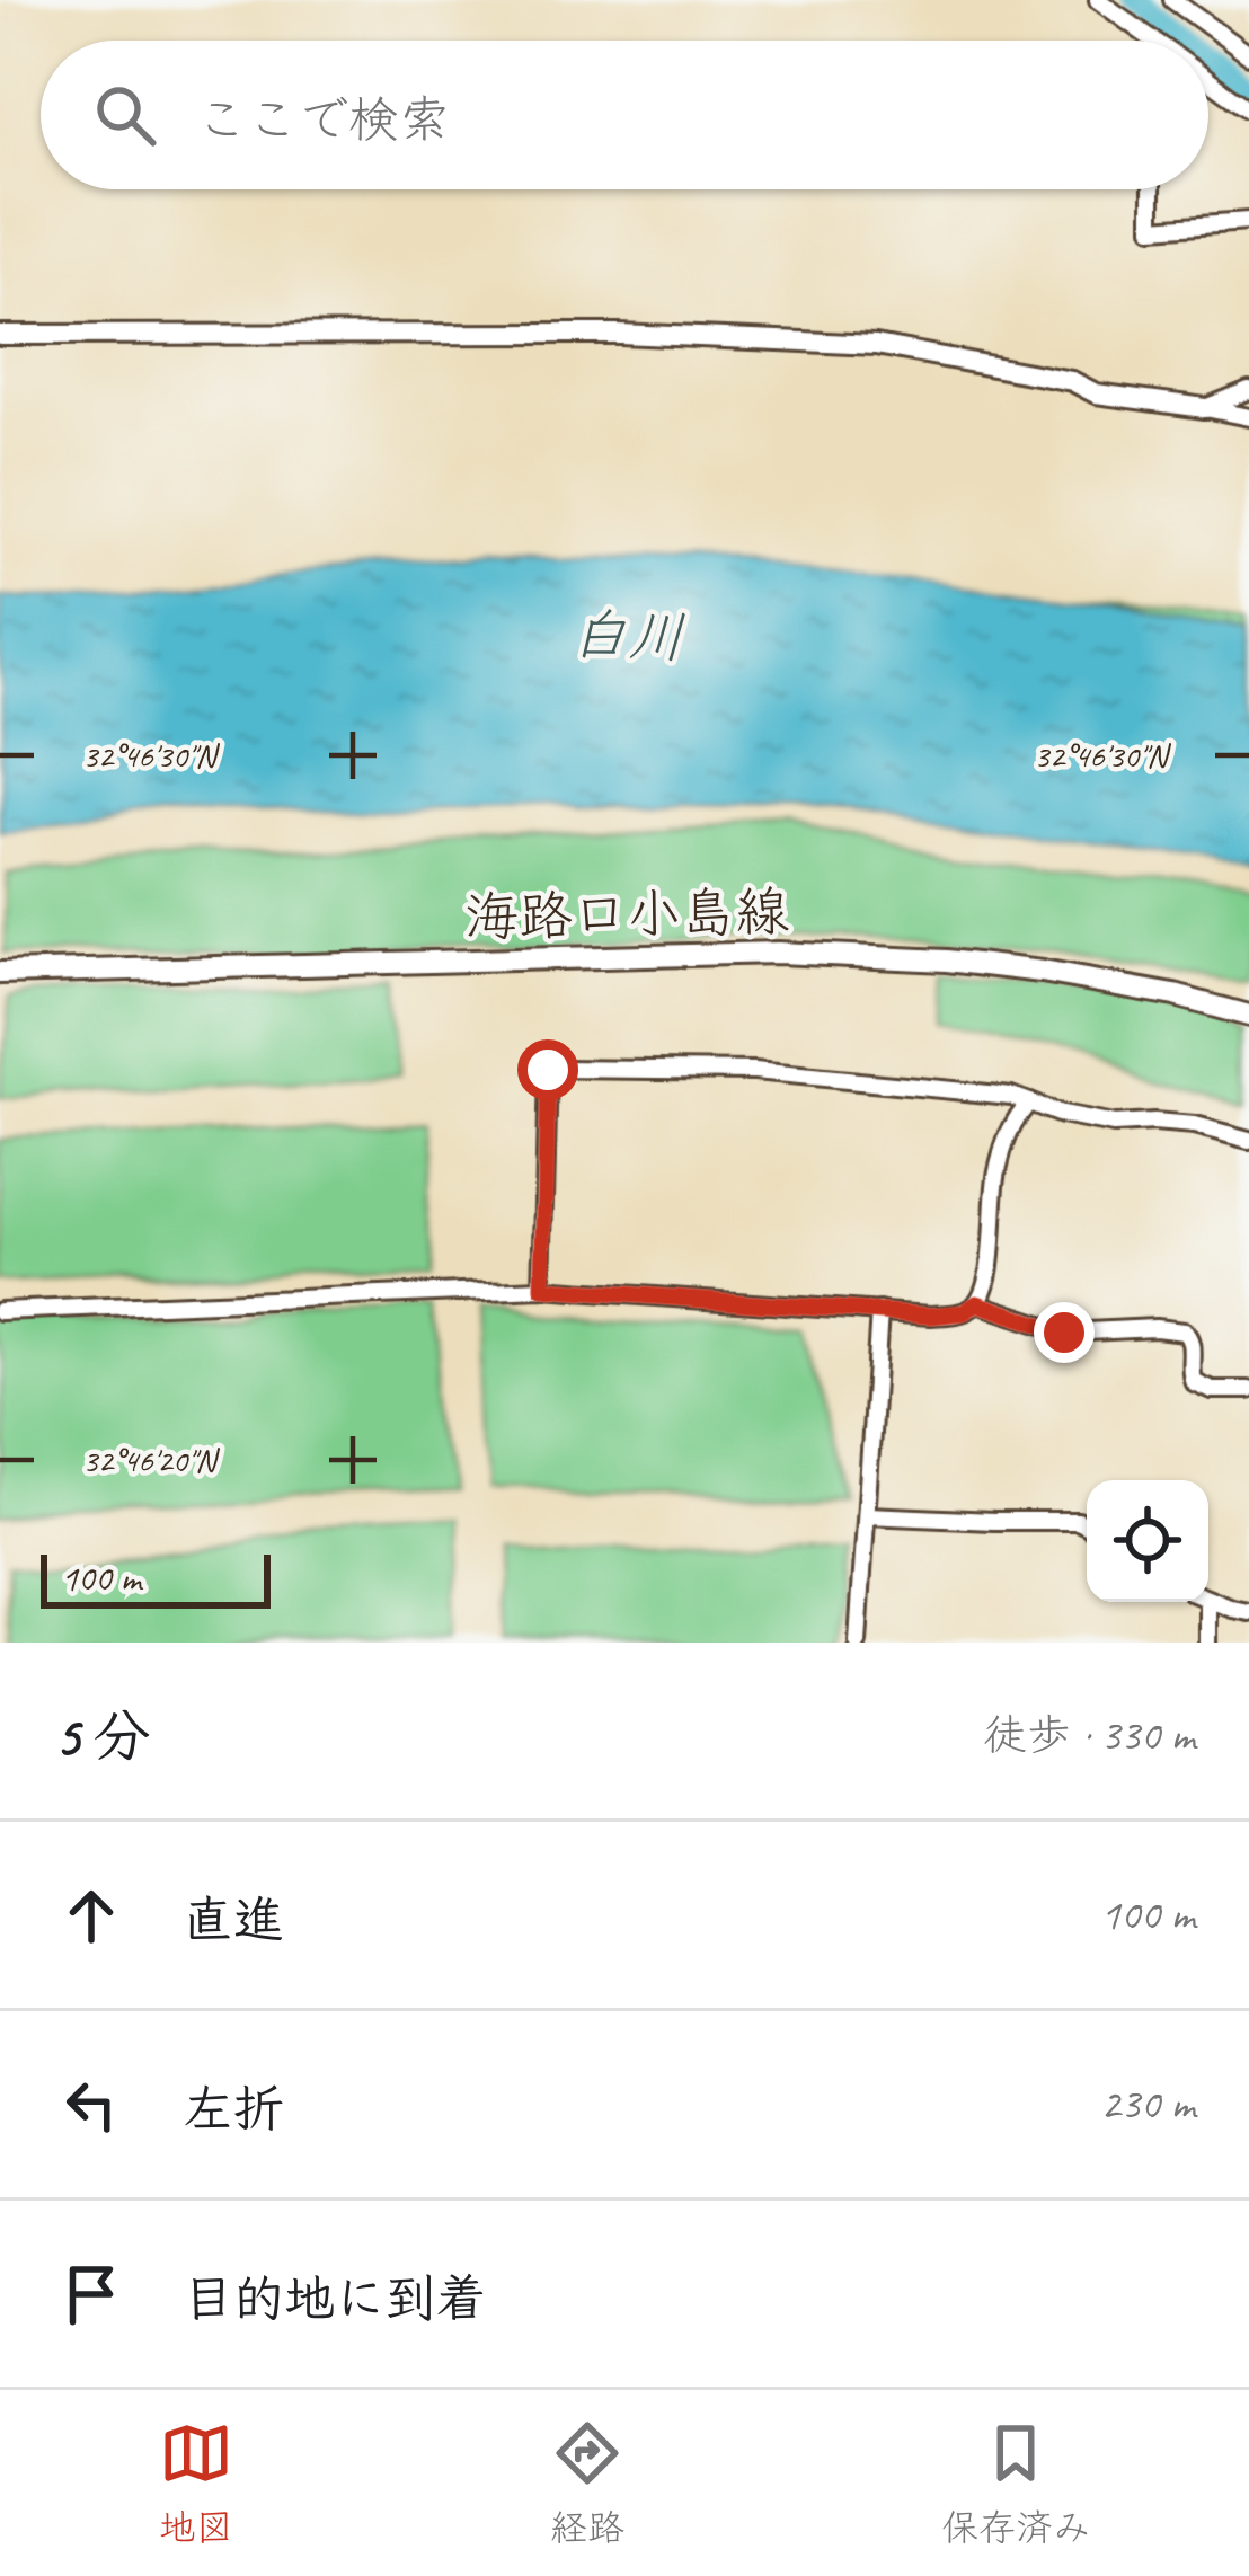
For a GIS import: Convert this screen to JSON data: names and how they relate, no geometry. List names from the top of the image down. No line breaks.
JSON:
{"streets":{"main road":["海路口小島線"]},"water":["白川"],"scale_bar":"100 m","page":{"search":"ここで検索","scale":"100 m","heading":["5 分","徒歩 · 330 m"],"list":[["直進","100 m"],["左折","230 m"],"目的地に到着"],"nav":["地図","経路","保存済み"]},"coordinates":["32°46'30\"N","32°46'20\"N"]}
